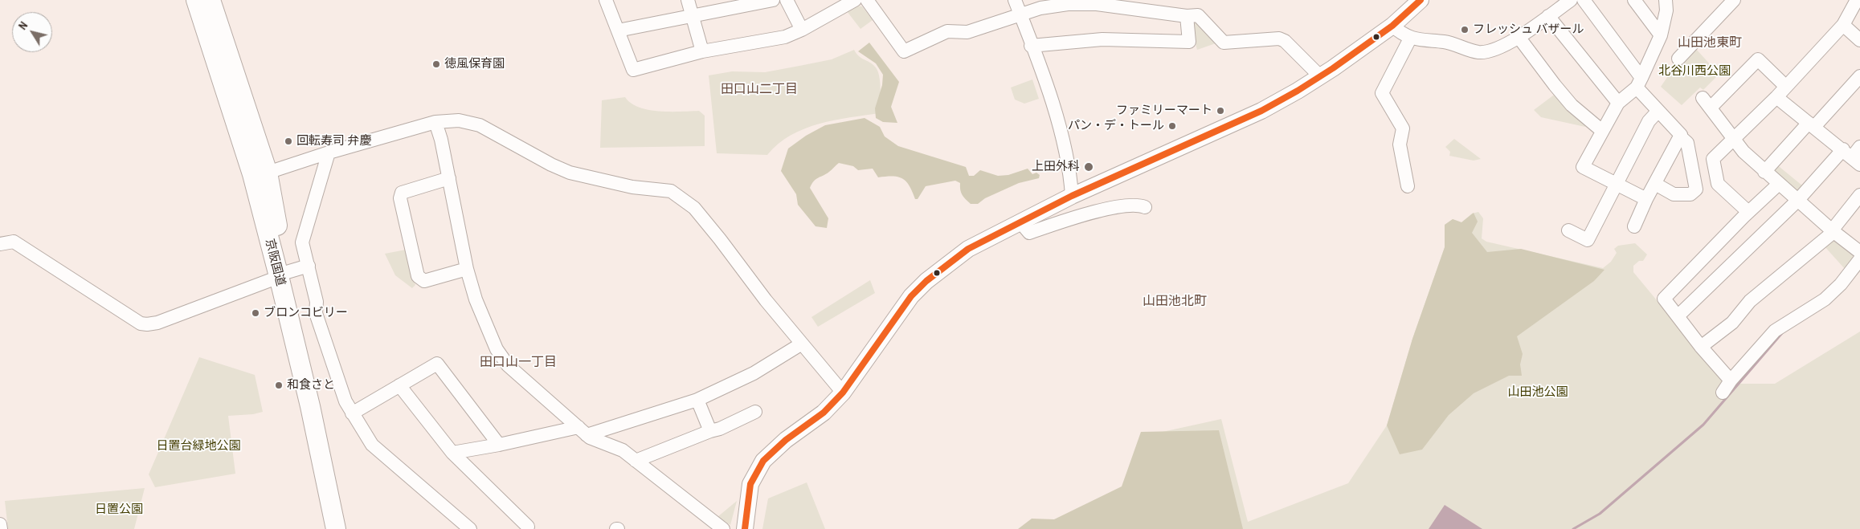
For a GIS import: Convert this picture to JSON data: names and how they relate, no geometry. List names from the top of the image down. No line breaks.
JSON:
{"streets":{"highway":["京阪国道"]},"districts":["山田池東町","田口山二丁目","山田池北町","田口山一丁目"],"parks":["北谷川西公園","山田池公園","日置台緑地公園","日置公園"],"places":["フレッシュ バザール","徳風保育園","ファミリーマート","パン・デ・トール","回転寿司 弁慶","上田外科","ブロンコビリー","和食さと"],"north":"top left"}
